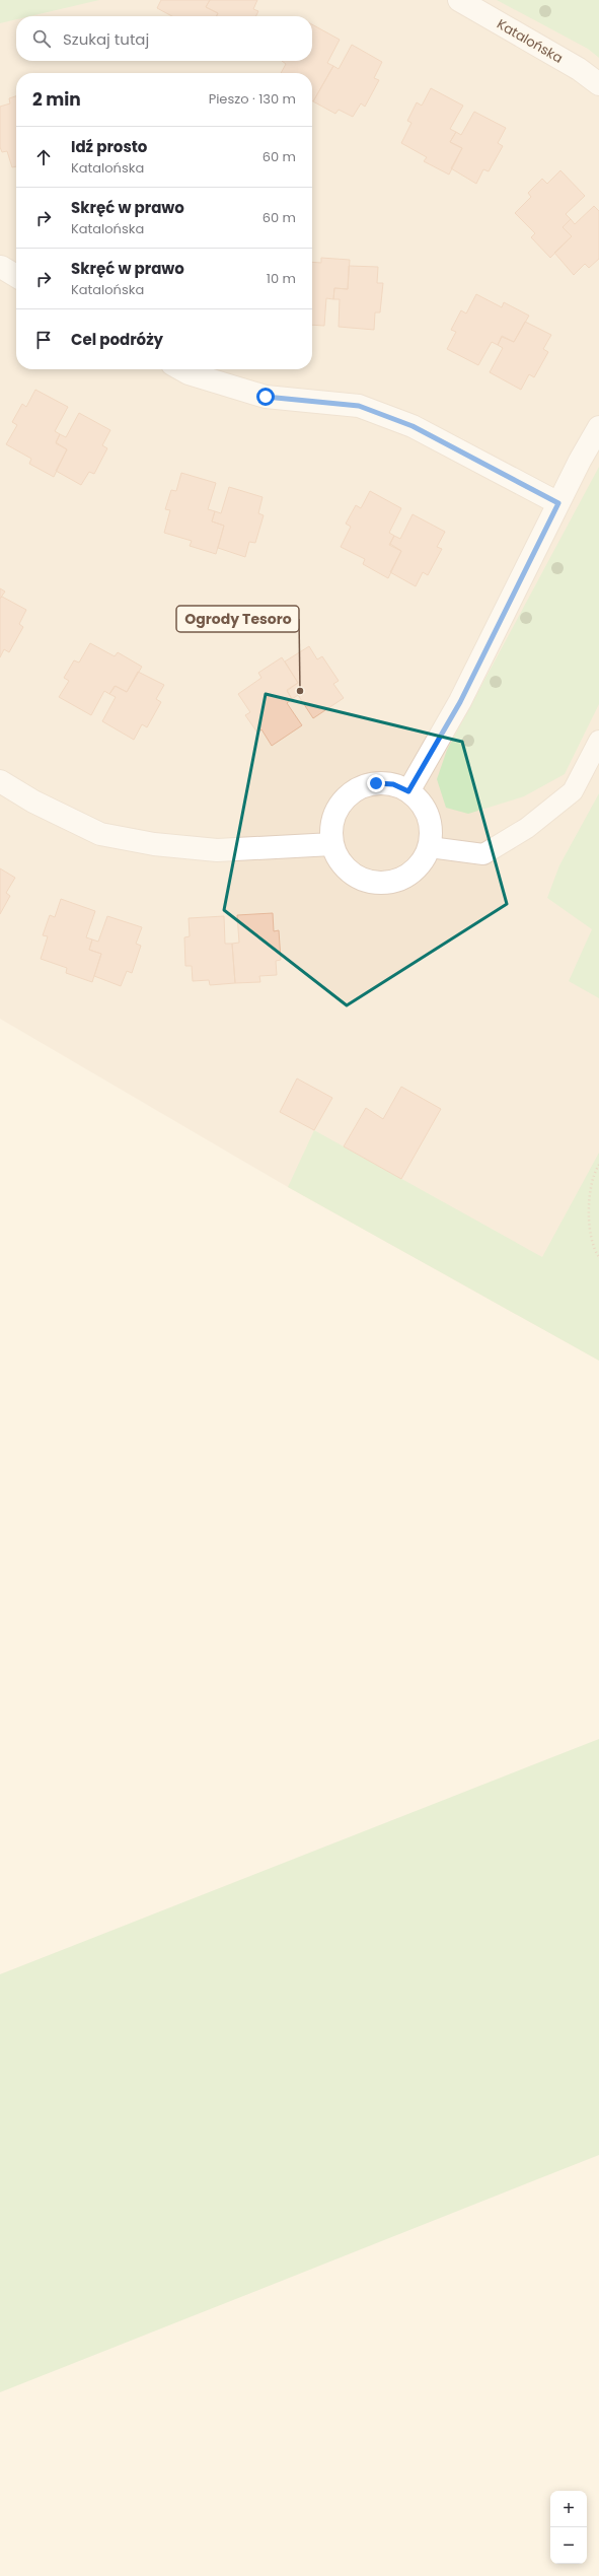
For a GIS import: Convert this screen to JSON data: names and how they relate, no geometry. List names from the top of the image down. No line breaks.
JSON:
{"streets":{"street":["Katalońska"]},"places":["Ogrody Tesoro"],"page":{"search":"Szukaj tutaj","heading":["2 min","Pieszo · 130 m"],"list":[["Idź prosto","Katalońska","60 m"],["Skręć w prawo","Katalońska","60 m"],["Skręć w prawo","Katalońska","10 m"],"Cel podróży"],"map_buttons":["+","−"]}}
